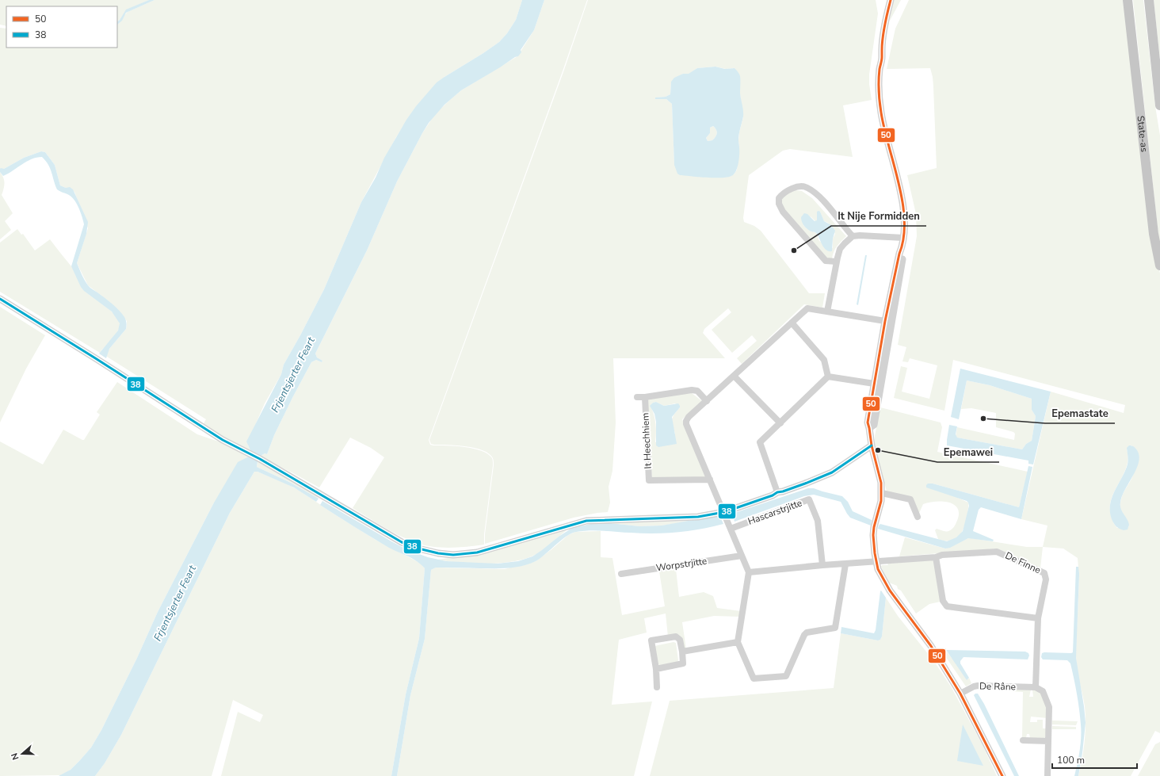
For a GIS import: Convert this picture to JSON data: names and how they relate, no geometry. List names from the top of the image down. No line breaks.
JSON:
{"streets":{"main road":["State-as"],"street":["It Heechhiem","Hascarstrjitte","De Finne","Worpstrjitte","De Râne"]},"crossings":[["De Finne","De Râne"]],"water":["Frjentsjerter Feart"],"places":["It Nije Formidden","Epemastate","Epemawei"],"lines":["transit line 50","transit line 38"],"legend":["50","38"],"scale_bar":"100 m","north":"left"}
